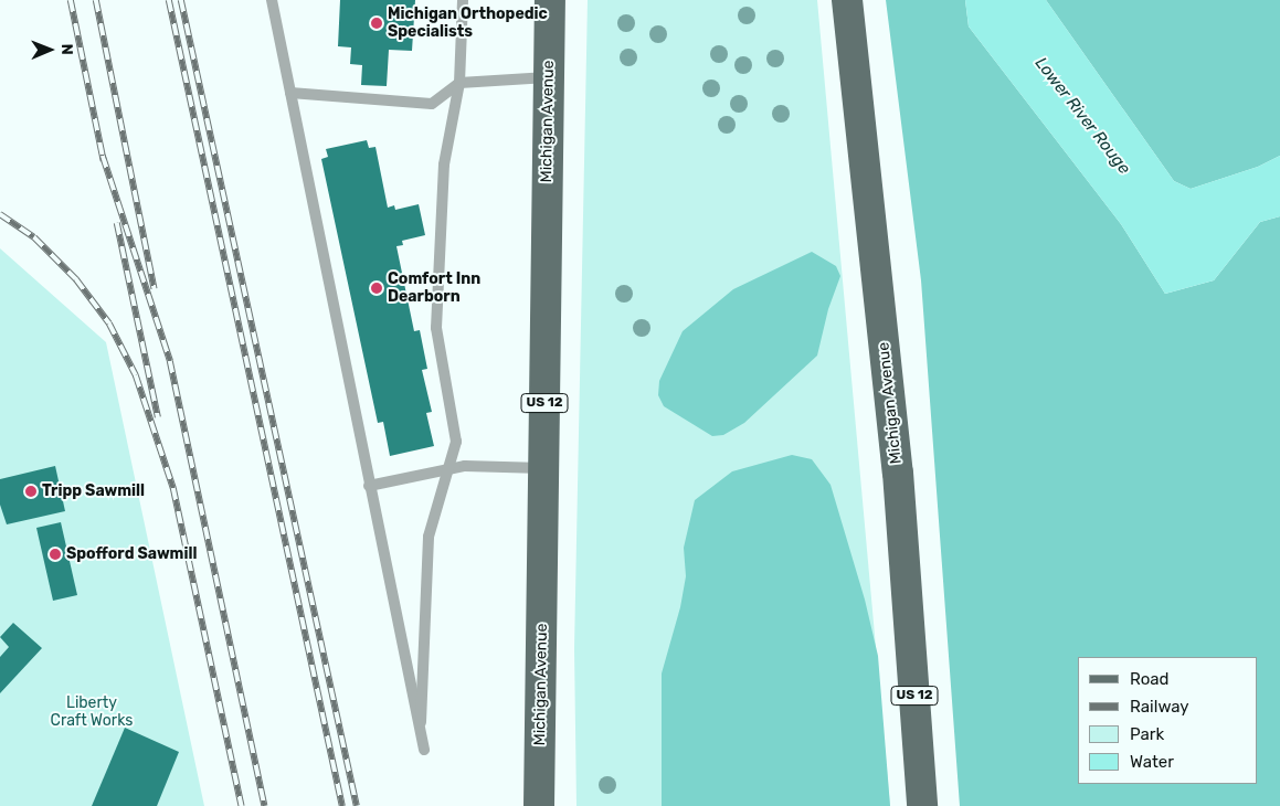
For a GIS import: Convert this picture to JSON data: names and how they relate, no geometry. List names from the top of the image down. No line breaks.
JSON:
{"streets":{"main road":["Michigan Avenue","US 12"]},"water":["Lower River Rouge"],"parks":["Liberty Craft Works"],"places":["Michigan Orthopedic Specialists","Comfort Inn Dearborn","Tripp Sawmill","Spofford Sawmill"],"legend":["Road","Railway","Park","Water"],"north":"right"}
